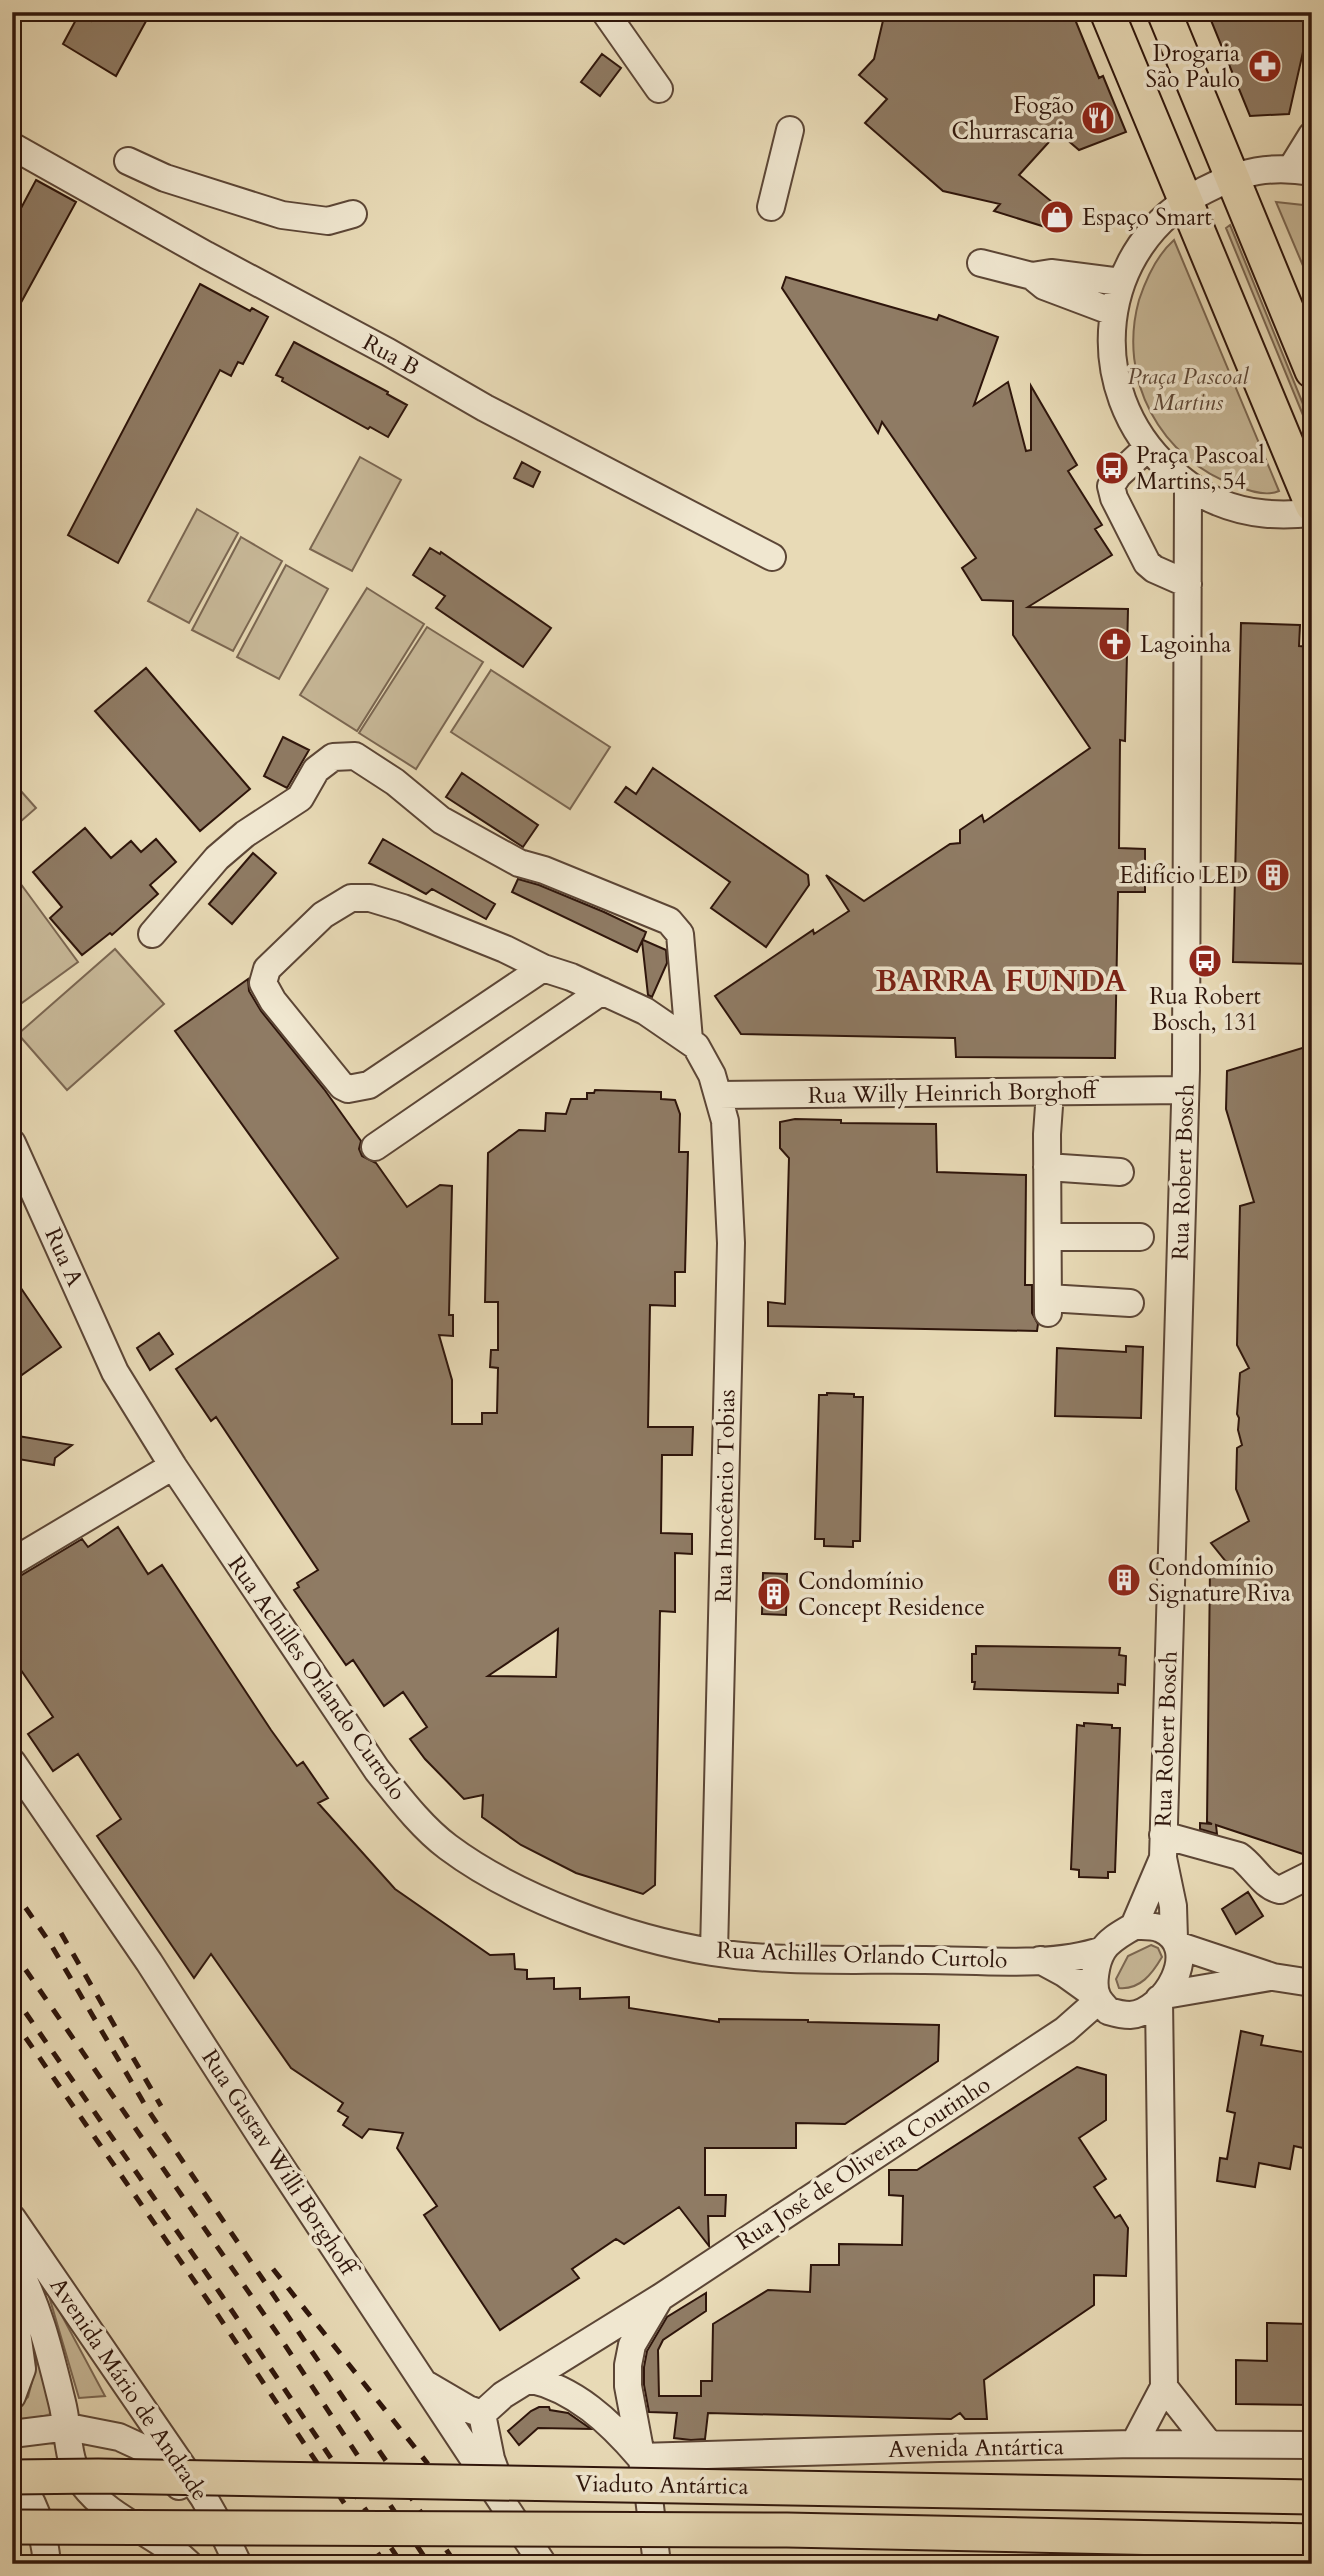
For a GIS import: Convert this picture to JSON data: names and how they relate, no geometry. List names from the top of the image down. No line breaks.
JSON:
{"streets":{"main road":["Viaduto Antártica"],"street":["Rua B","Rua Willy Heinrich Borghoff","Rua Robert Bosch","Rua A","Rua Inocêncio Tobias","Rua Achilles Orlando Curtolo","Rua Gustav Willi Borghoff","Rua José de Oliveira Coutinho","Avenida Mário de Andrade","Avenida Antártica"]},"crossings":[["Rua Willy Heinrich Borghoff","Rua Robert Bosch"],["Rua Willy Heinrich Borghoff","Rua Inocêncio Tobias"],["Rua Robert Bosch","Rua Achilles Orlando Curtolo"],["Rua Robert Bosch","Rua José de Oliveira Coutinho"],["Rua A","Rua Achilles Orlando Curtolo"],["Rua Inocêncio Tobias","Rua Achilles Orlando Curtolo"],["Rua Achilles Orlando Curtolo","Rua José de Oliveira Coutinho"],["Rua José de Oliveira Coutinho","Avenida Antártica"]],"districts":["BARRA FUNDA"],"parks":["Praça Pascoal Martins"],"places":{"pharmacy":["Drogaria São Paulo"],"restaurant":["Fogão Churrascaria"],"shop":["Espaço Smart"],"bus stop":["Praça Pascoal Martins, 54","Rua Robert Bosch, 131"],"church":["Lagoinha"],"building":["Edifício LED","Condomínio Signature Riva","Condomínio Concept Residence"]}}
